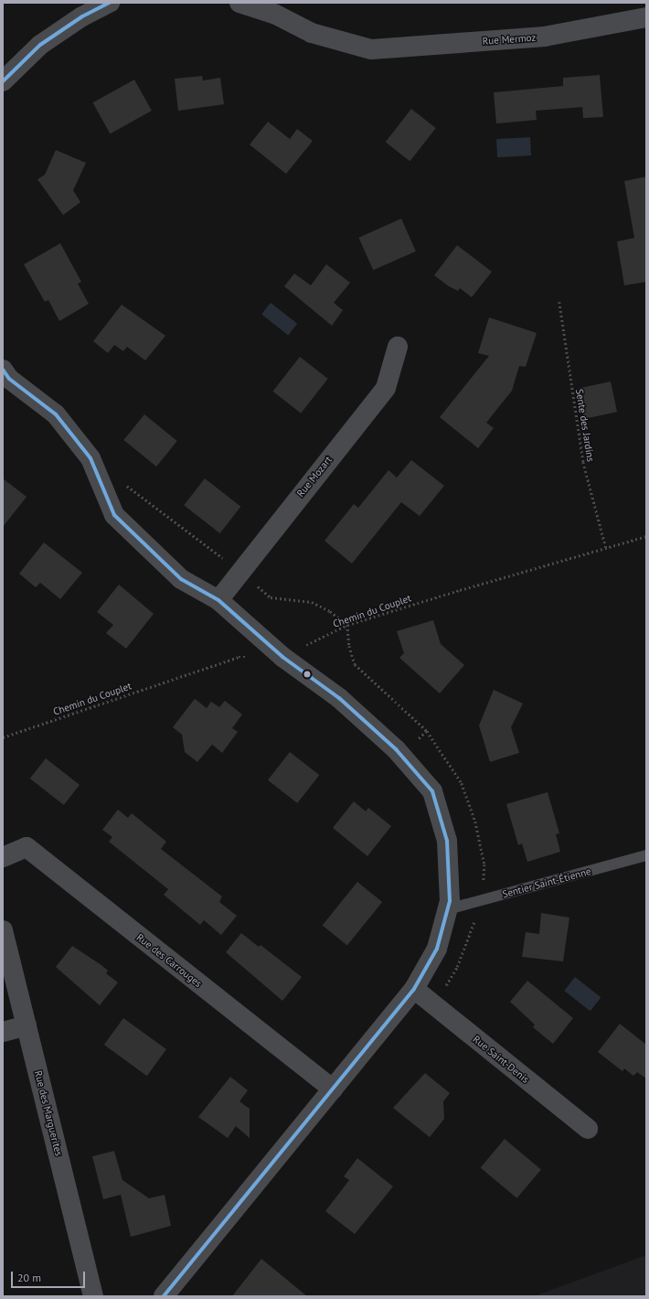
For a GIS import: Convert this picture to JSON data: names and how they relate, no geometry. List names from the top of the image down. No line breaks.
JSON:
{"streets":{"street":["Rue Mermoz","Rue Mozart","Rue des Carrouges","Rue Saint-Denis","Rue des Marguerites"],"lane":["Sentier Saint-Étienne"],"path":["Sente des Jardins","Chemin du Couplet"]},"crossings":[["Sente des Jardins","Chemin du Couplet"]],"scale_bar":"20 m"}
